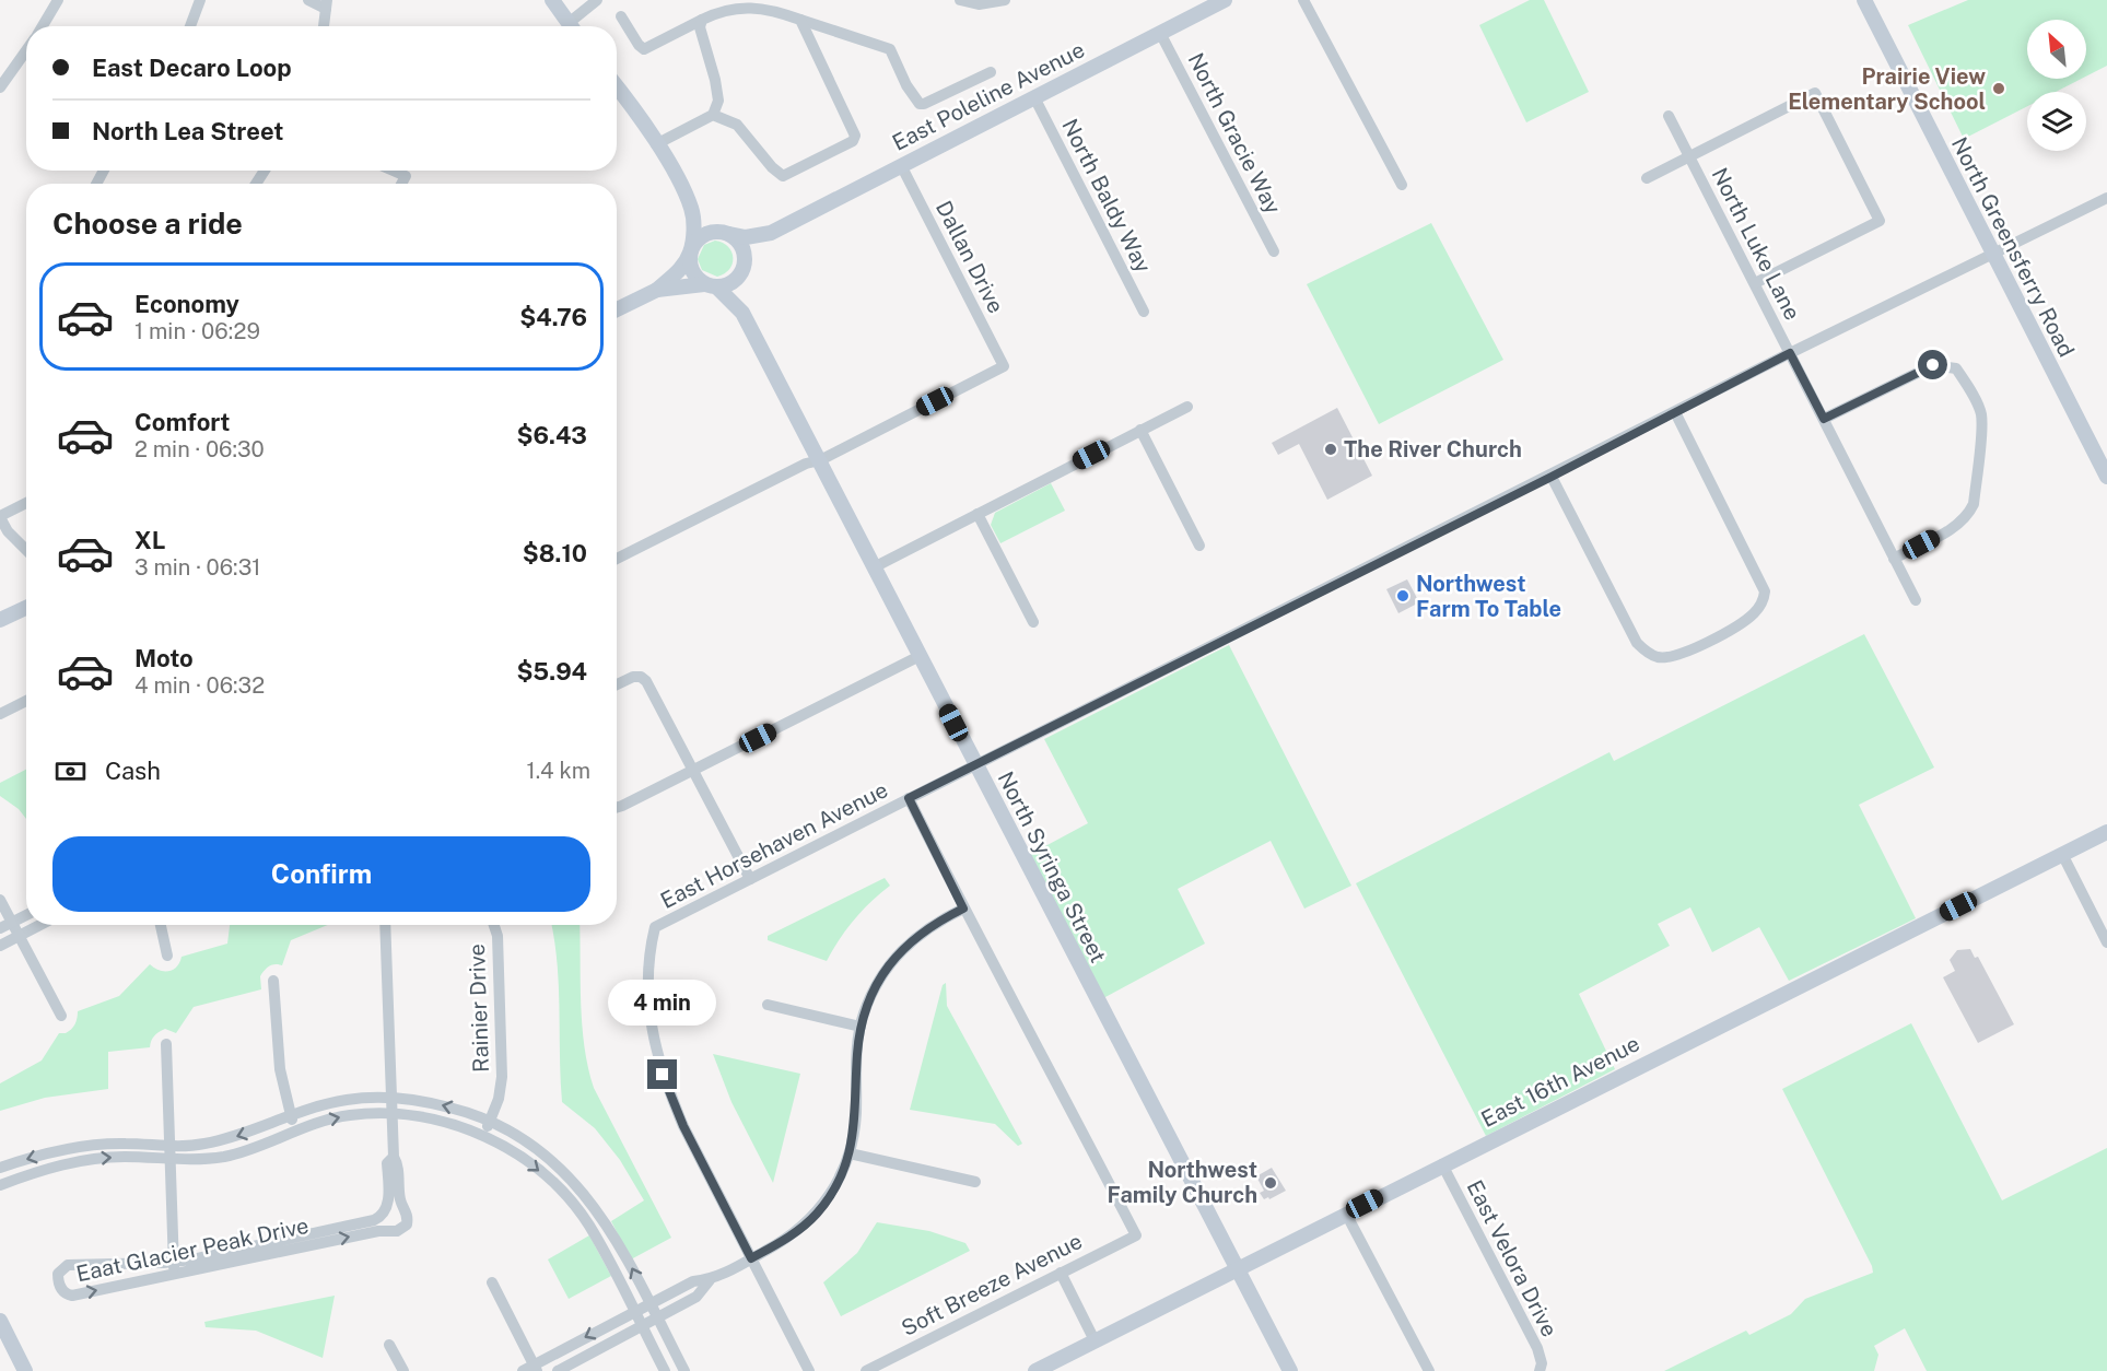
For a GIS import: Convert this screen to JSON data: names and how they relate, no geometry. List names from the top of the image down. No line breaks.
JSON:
{"streets":{"street":["East Poleline Avenue","North Gracie Way","North Baldy Way","North Luke Lane","North Greensferry Road","Dallan Drive","East Horsehaven Avenue","North Syringa Street","Rainier Drive","East 16th Avenue","Eaat Glacier Peak Drive","East Velora Drive","Soft Breeze Avenue"]},"crossings":[["East Poleline Avenue","North Gracie Way"],["East Poleline Avenue","North Baldy Way"],["East Poleline Avenue","Dallan Drive"],["East Poleline Avenue","North Syringa Street"],["North Luke Lane","East Horsehaven Avenue"],["North Greensferry Road","East Horsehaven Avenue"],["Dallan Drive","North Syringa Street"],["East Horsehaven Avenue","North Syringa Street"],["North Syringa Street","East 16th Avenue"],["East 16th Avenue","East Velora Drive"]],"places":["Prairie View Elementary School","The River Church","Northwest Farm To Table","Northwest Family Church"],"north":"top left","page":{"banner":["East Decaro Loop","North Lea Street"],"heading":"Choose a ride","list":[{"name":"Economy","note":"1 min · 06:29","value":"$4.76"},{"name":"Comfort","note":"2 min · 06:30","value":"$6.43"},{"name":"XL","note":"3 min · 06:31","value":"$8.10"},{"name":"Moto","note":"4 min · 06:32","value":"$5.94"}],"pay":["Cash","1.4 km"],"buttons":"Confirm","bubble":"4 min"}}
